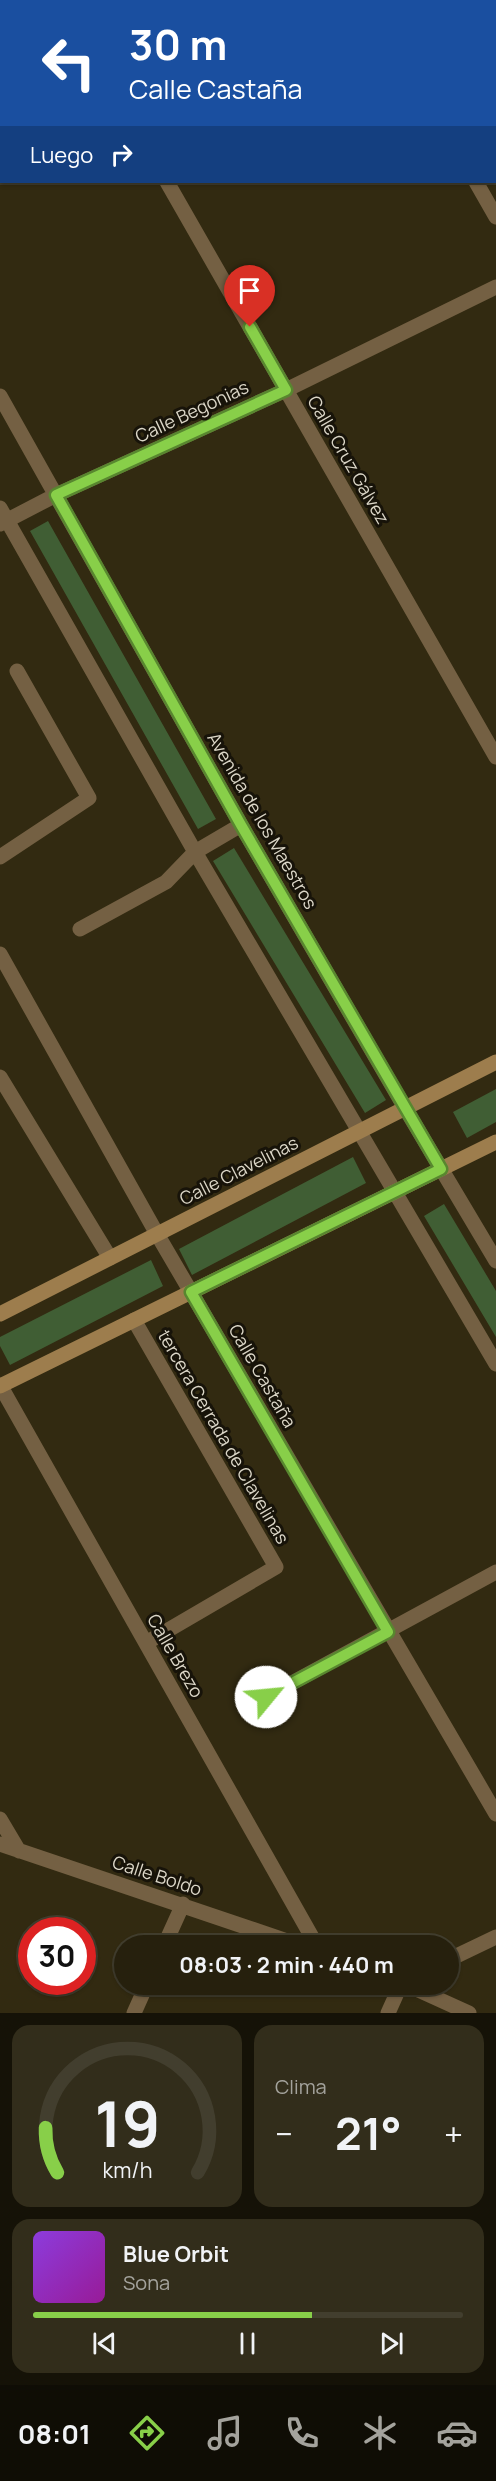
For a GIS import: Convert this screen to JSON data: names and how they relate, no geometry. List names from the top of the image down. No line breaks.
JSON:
{"streets":{"street":["Calle Begonias","Calle Cruz Gálvez","Avenida de los Maestros","Calle Clavelinas","Calle Castaña","tercera Cerrada de Clavelinas","Calle Brezo","Calle Boldo"]},"crossings":[["Calle Begonias","Calle Cruz Gálvez"],["Calle Begonias","Avenida de los Maestros"],["Avenida de los Maestros","Calle Clavelinas"],["Calle Clavelinas","Calle Castaña"],["tercera Cerrada de Clavelinas","Calle Brezo"]],"page":{"turn":["30 m","Calle Castaña"],"then":"Luego","limit":"30","trip":"08:03 · 2 min · 440 m","tile":"Clima","heat":["−","21°","+"],"song":["Blue Orbit","Sona"],"tabs":"08:01","gauge":["19","km/h"]}}
